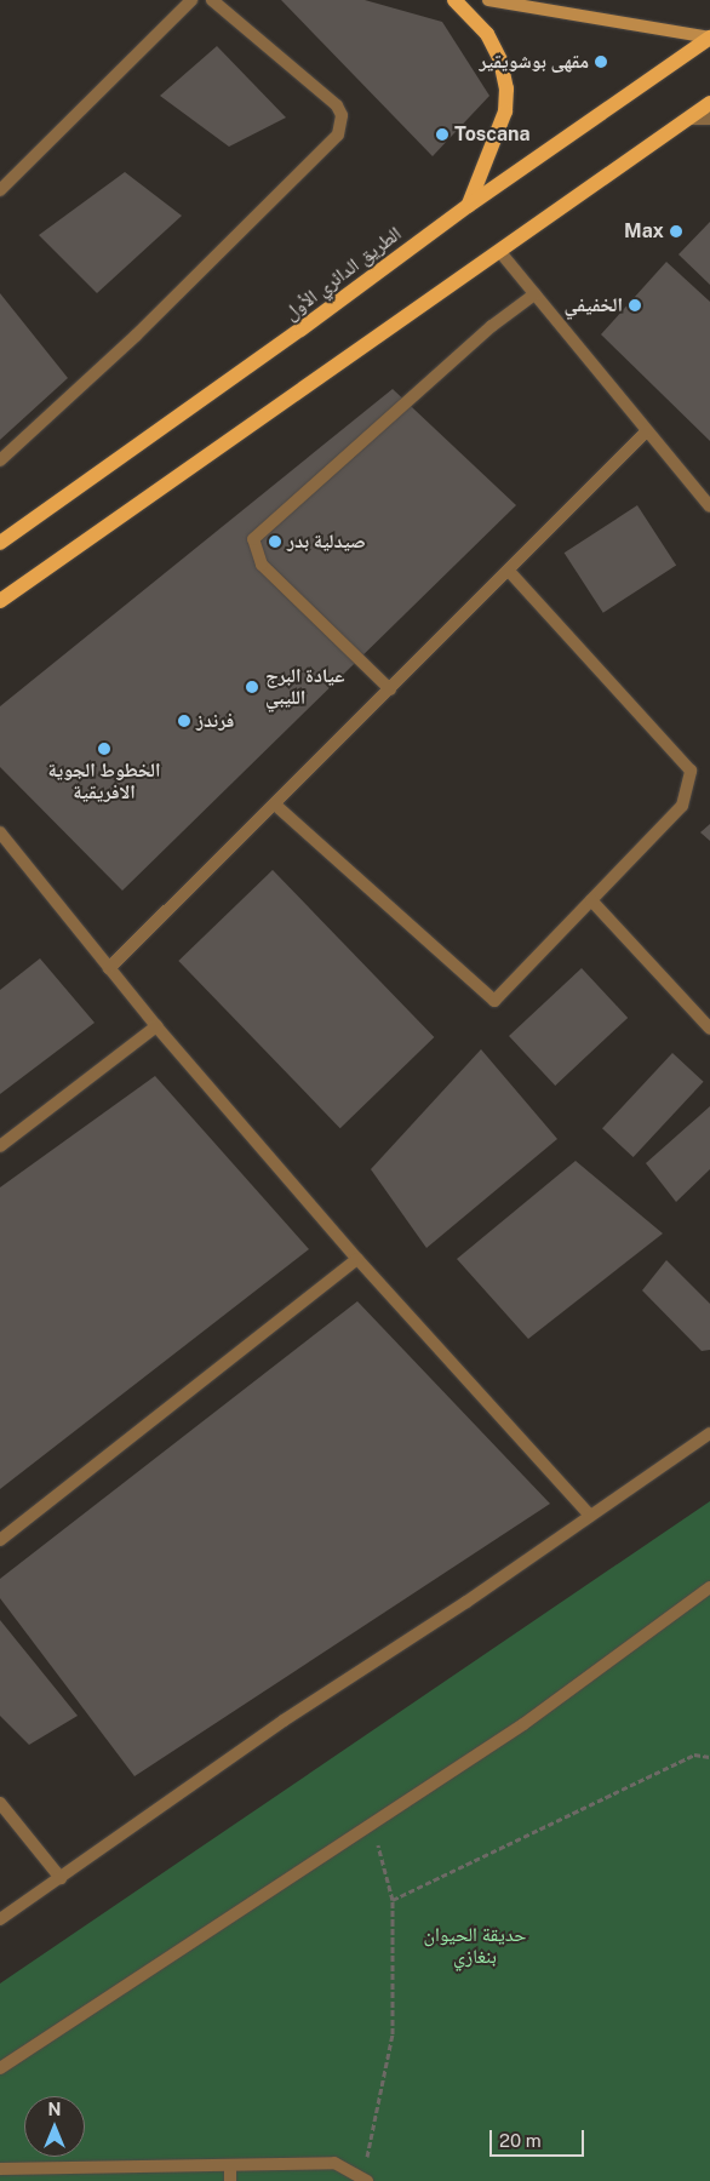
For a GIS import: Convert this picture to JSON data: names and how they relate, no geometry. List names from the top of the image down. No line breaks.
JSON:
{"streets":{"main road":["الطريق الدائري الأول"]},"parks":["حديقة الحيوان بنغازي"],"places":["مقهى بوشويقير","Toscana","Max","الخفيفي","صيدلية بدر","عيادة البرج الليبي","فرندز","الخطوط الجوية الافريقية"],"scale_bar":"20 m","north":"top"}
